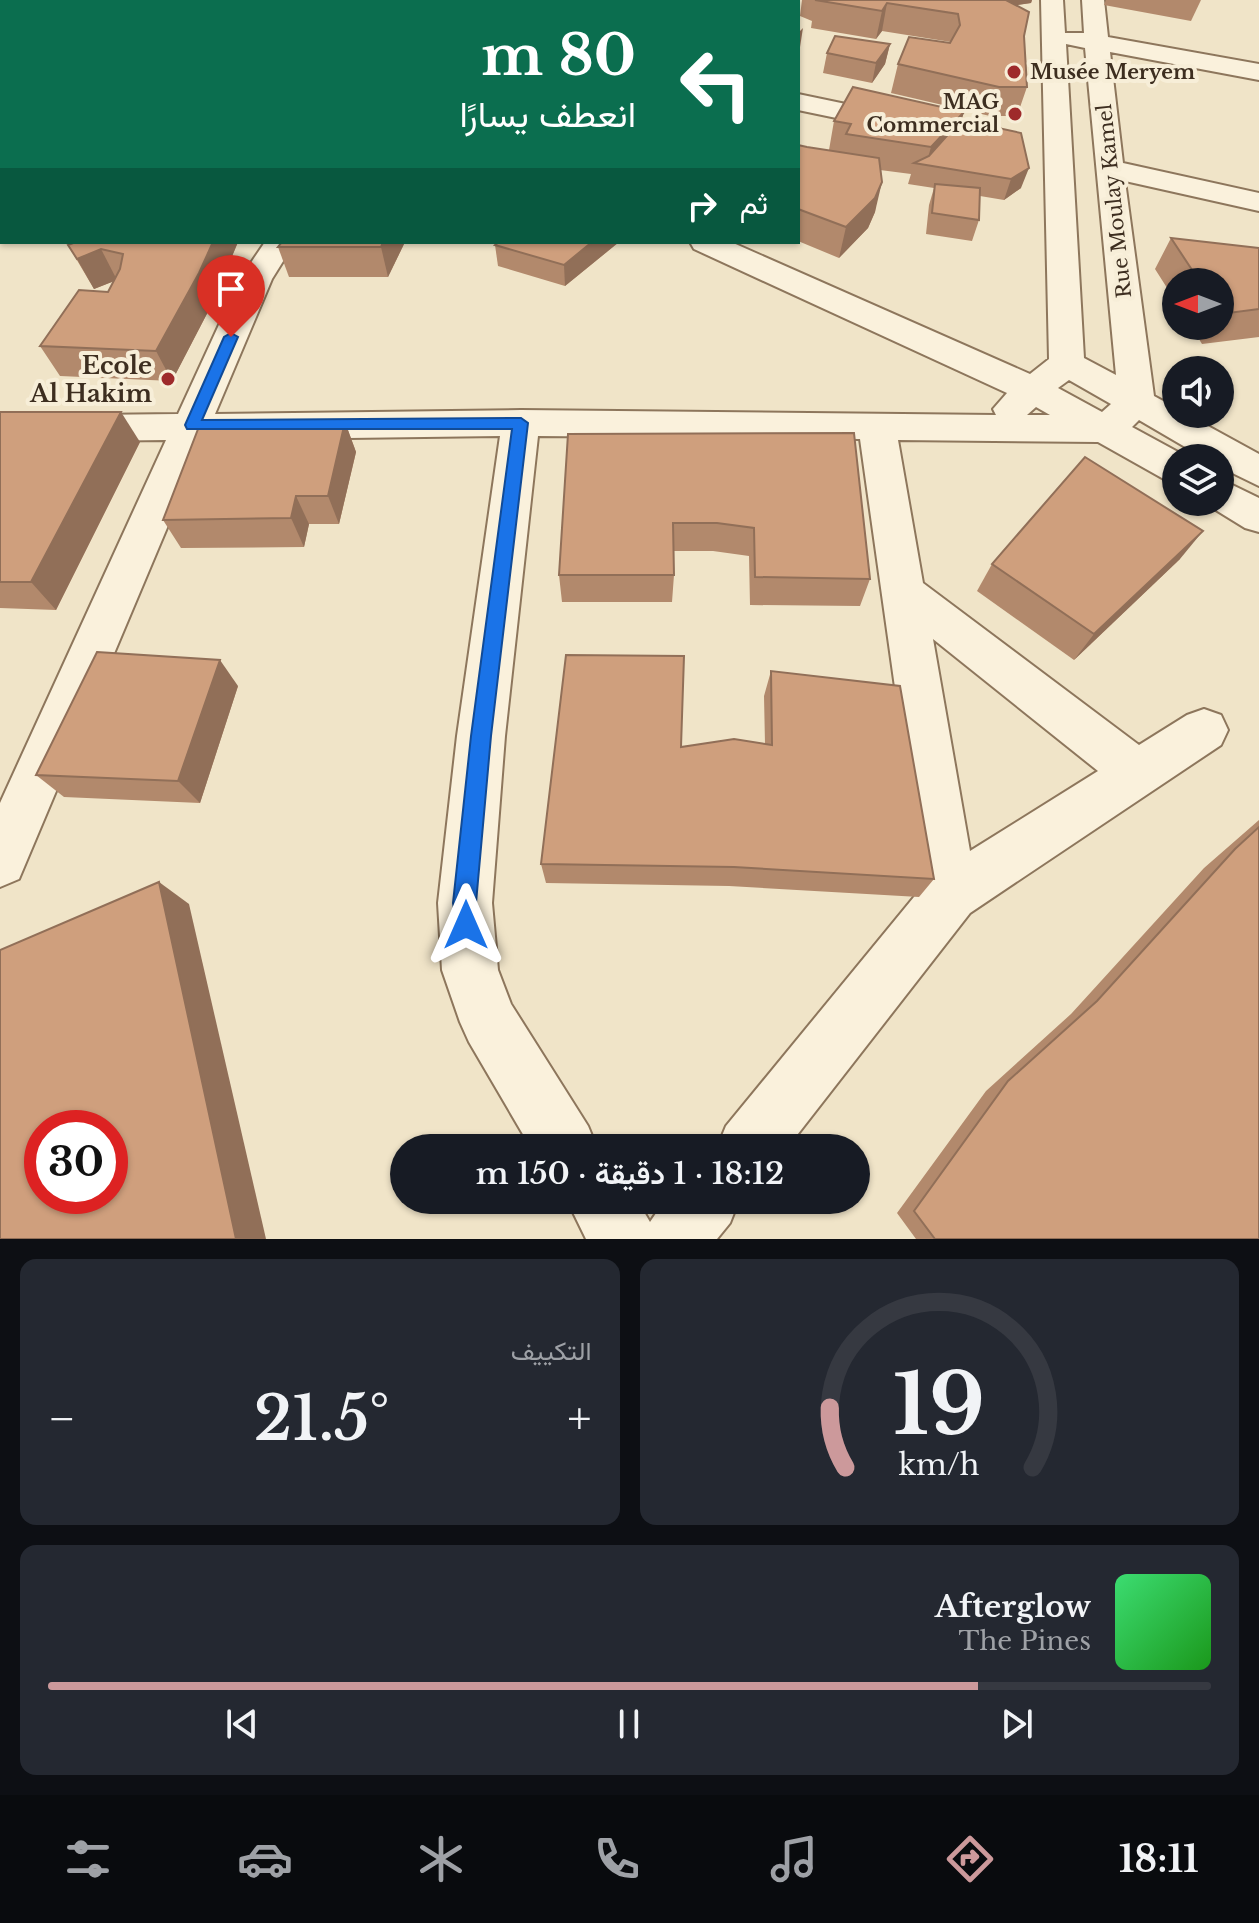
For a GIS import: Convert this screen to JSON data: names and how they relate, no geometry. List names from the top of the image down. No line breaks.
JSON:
{"streets":{"street":["Rue Moulay Kamel"]},"places":["Musée Meryem","MAG Commercial","Ecole Al Hakim"],"north":"left","page":{"turn":["80 m","انعطف يسارًا"],"then":"ثم","limit":"30","trip":"18:12 · 1 دقيقة · 150 m","tile":"التكييف","heat":["−","21.5°","+"],"song":["Afterglow","The Pines"],"tabs":"18:11","gauge":["19","km/h"]}}
